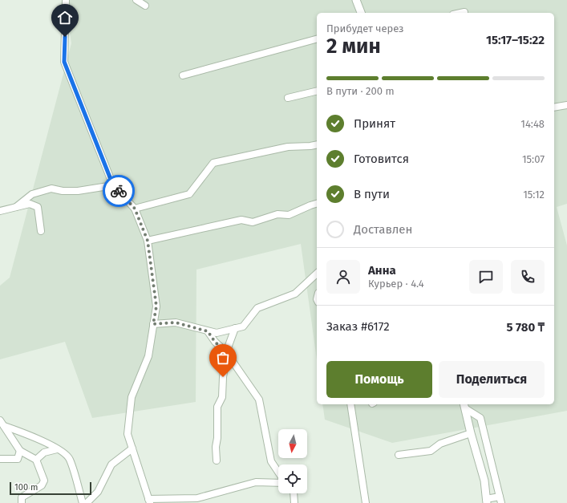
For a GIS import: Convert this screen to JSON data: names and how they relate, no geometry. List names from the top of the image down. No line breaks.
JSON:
{"scale_bar":"100 m","north":"bottom","page":{"heading":["2 мин","Прибудет через","15:17–15:22"],"panel":["Анна","Курьер · 4.4","Заказ #6172","5 780 ₸"],"bar":"В пути · 200 m","list":[["Принят","14:48"],["Готовится","15:07"],["В пути","15:12"],"Доставлен"],"buttons":["Помощь","Поделиться"],"scale":"100 m"}}
